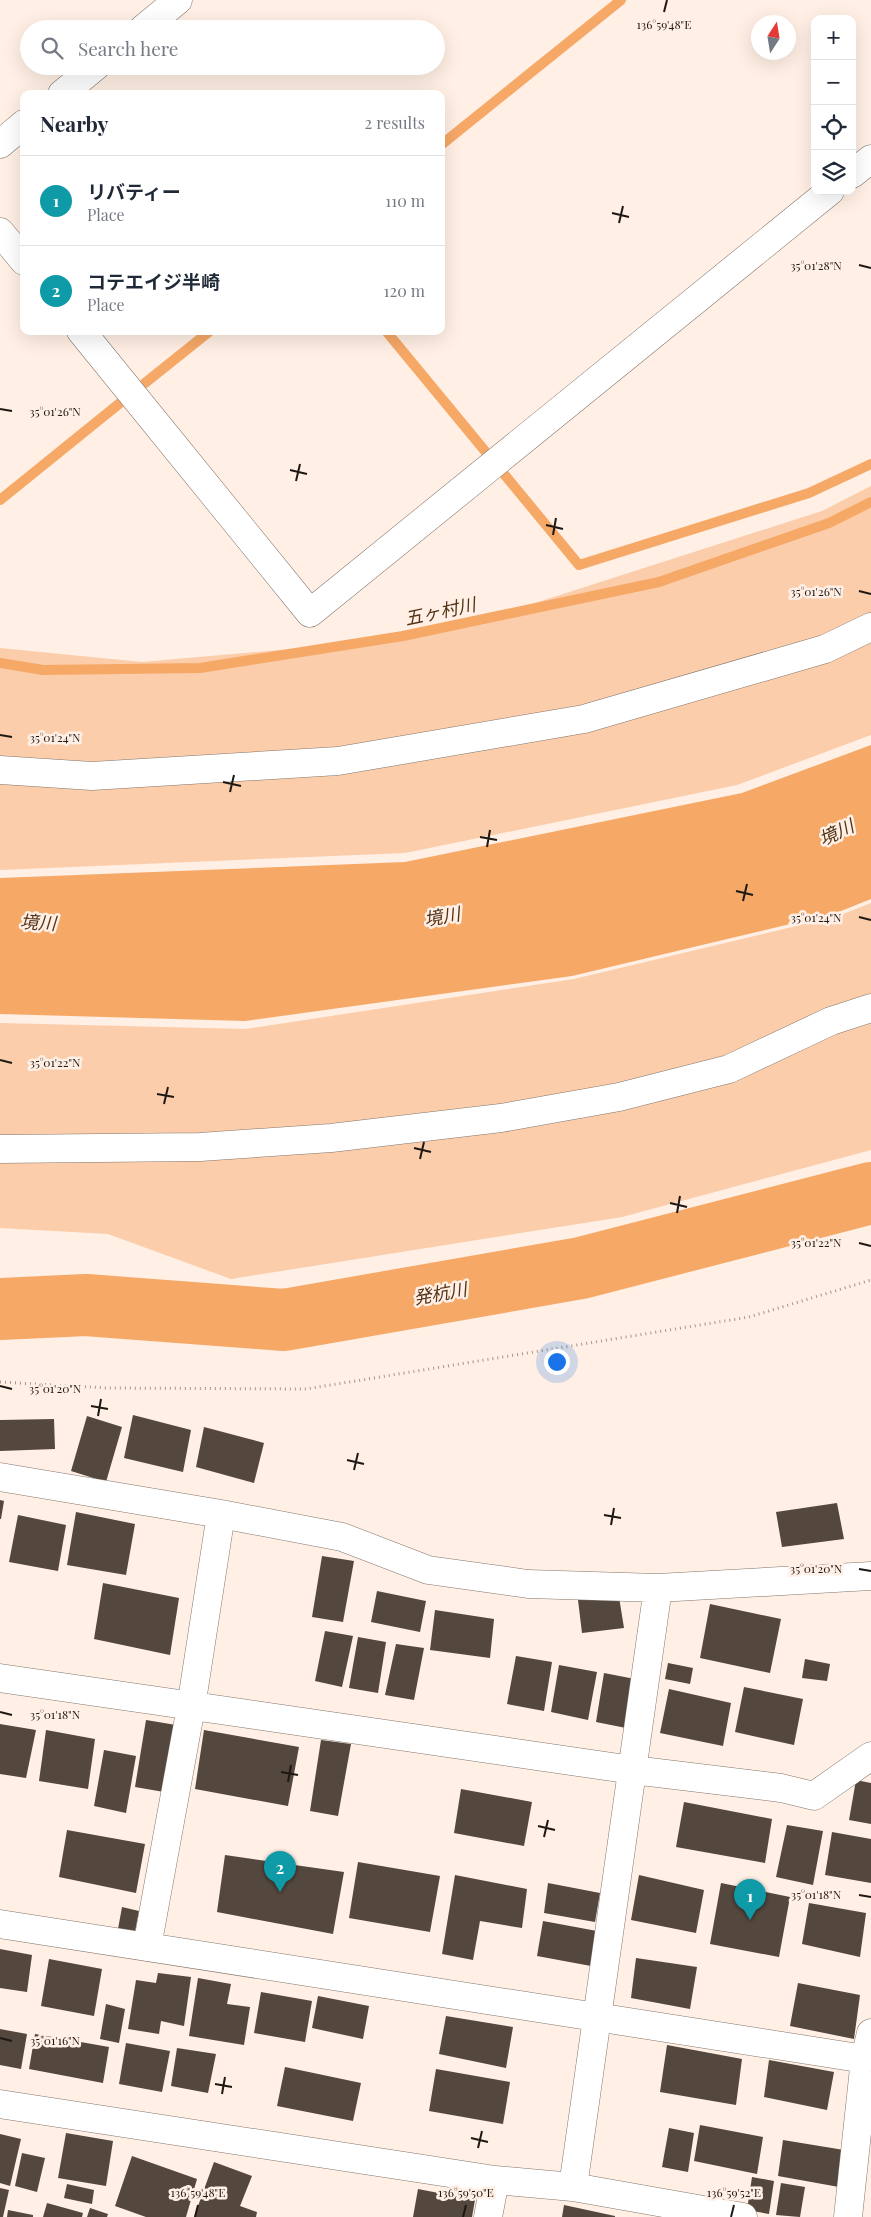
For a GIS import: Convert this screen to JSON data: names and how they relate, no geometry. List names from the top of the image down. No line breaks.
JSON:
{"water":["五ヶ村川","境川","発杭川"],"north":"top","page":{"map_buttons":["+","−"],"search":"Search here","heading":["Nearby","2 results"],"list":[{"mark":"1","name":"リバティー","note":"Place","value":"110 m"},{"mark":"2","name":"コテエイジ半崎","note":"Place","value":"120 m"}],"pins":["2","1"]},"coordinates":["136°59'48\"E","35°01'28\"N","35°01'26\"N","35°01'24\"N","35°01'22\"N","35°01'20\"N","35°01'18\"N","35°01'16\"N","136°59'50\"E","136°59'52\"E"]}
